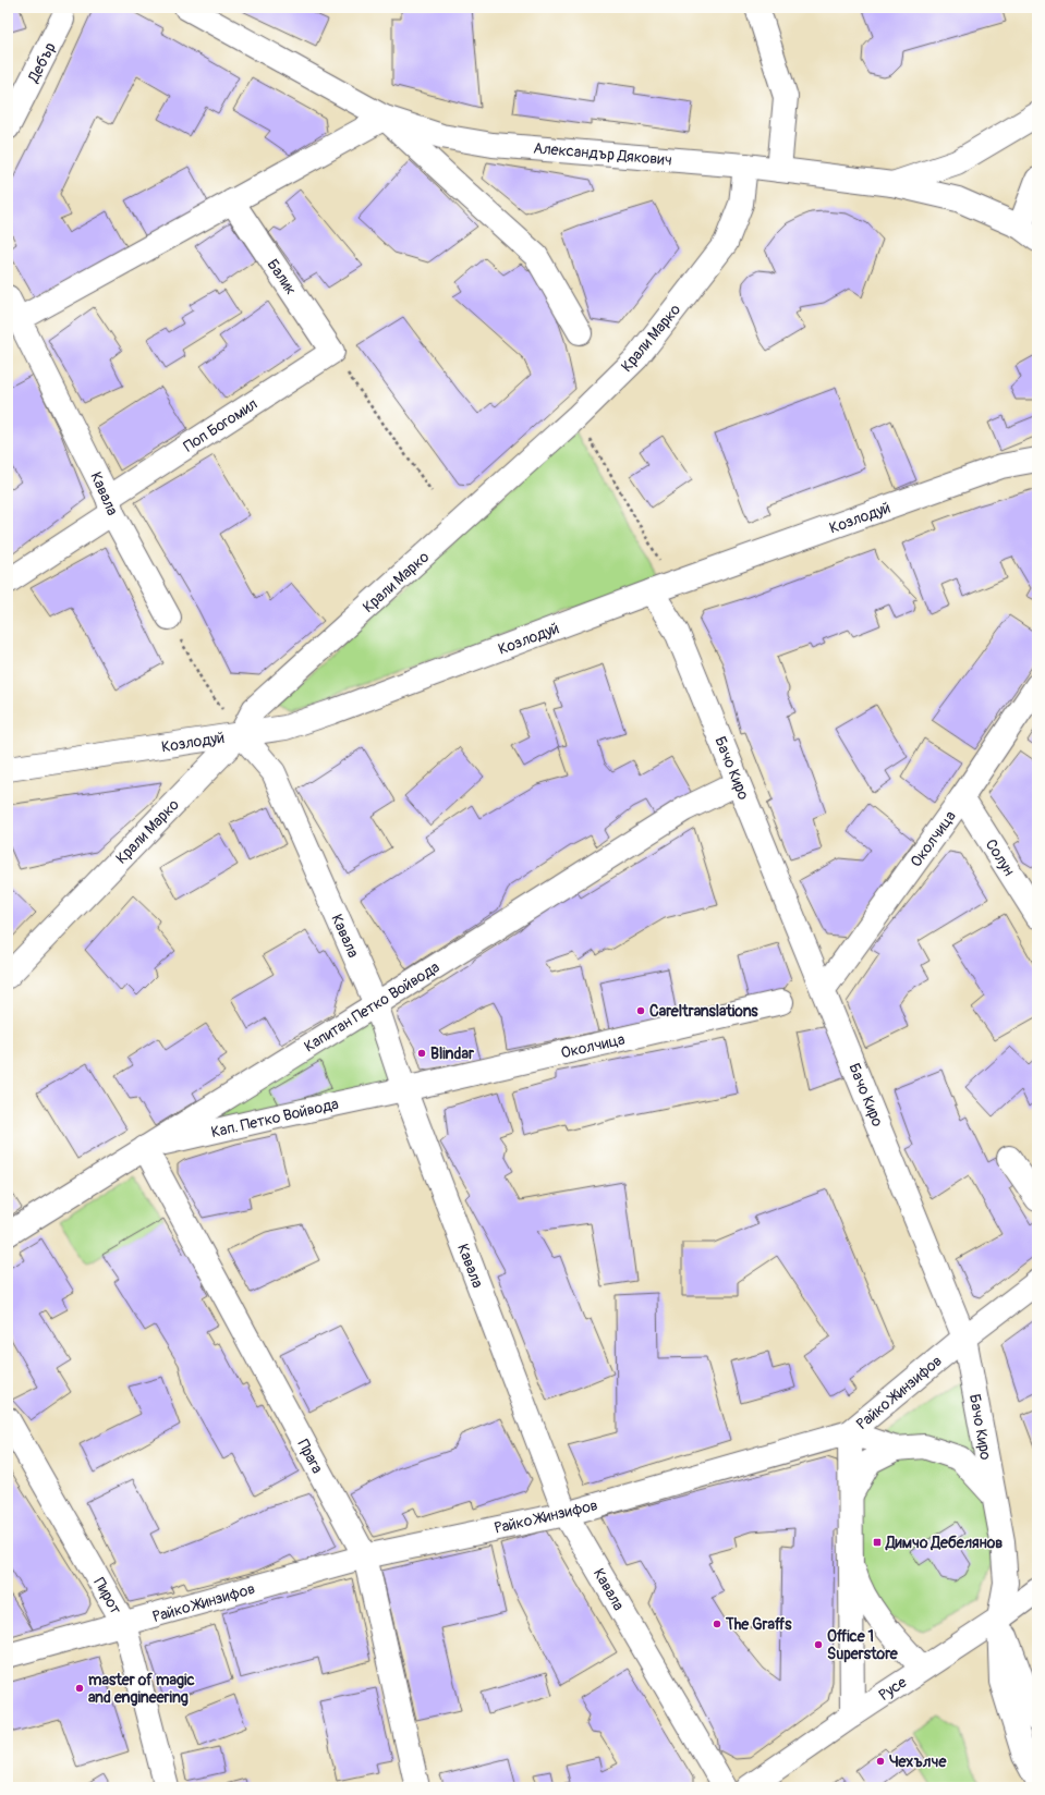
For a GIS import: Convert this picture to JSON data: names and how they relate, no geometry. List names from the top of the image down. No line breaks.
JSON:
{"streets":{"street":["Дебър","Александър Дякович","Балик","Крали Марко","Поп Богомил","Кавала","Козлодуй","Бачо Киро","Околчица","Солун","Капитан Петко Войвода","Кап. Петко Войвода","Райко Жинзифов","Прага","Пирот","Русе"]},"crossings":[["Александър Дякович","Крали Марко"],["Балик","Поп Богомил"],["Крали Марко","Кавала"],["Крали Марко","Козлодуй"],["Поп Богомил","Кавала"],["Кавала","Козлодуй"],["Кавала","Околчица"],["Кавала","Капитан Петко Войвода"],["Кавала","Кап. Петко Войвода"],["Кавала","Райко Жинзифов"],["Козлодуй","Бачо Киро"],["Бачо Киро","Околчица"],["Бачо Киро","Капитан Петко Войвода"],["Бачо Киро","Райко Жинзифов"],["Бачо Киро","Русе"],["Околчица","Солун"],["Околчица","Кап. Петко Войвода"],["Капитан Петко Войвода","Кап. Петко Войвода"],["Капитан Петко Войвода","Прага"],["Кап. Петко Войвода","Прага"],["Райко Жинзифов","Прага"],["Райко Жинзифов","Пирот"]],"places":{"other":["Careltranslations","Blindar","The Graffs","Office 1 Superstore","master of magic and engineering","Чехълче"],"transit":["Димчо Дебелянов"]}}
